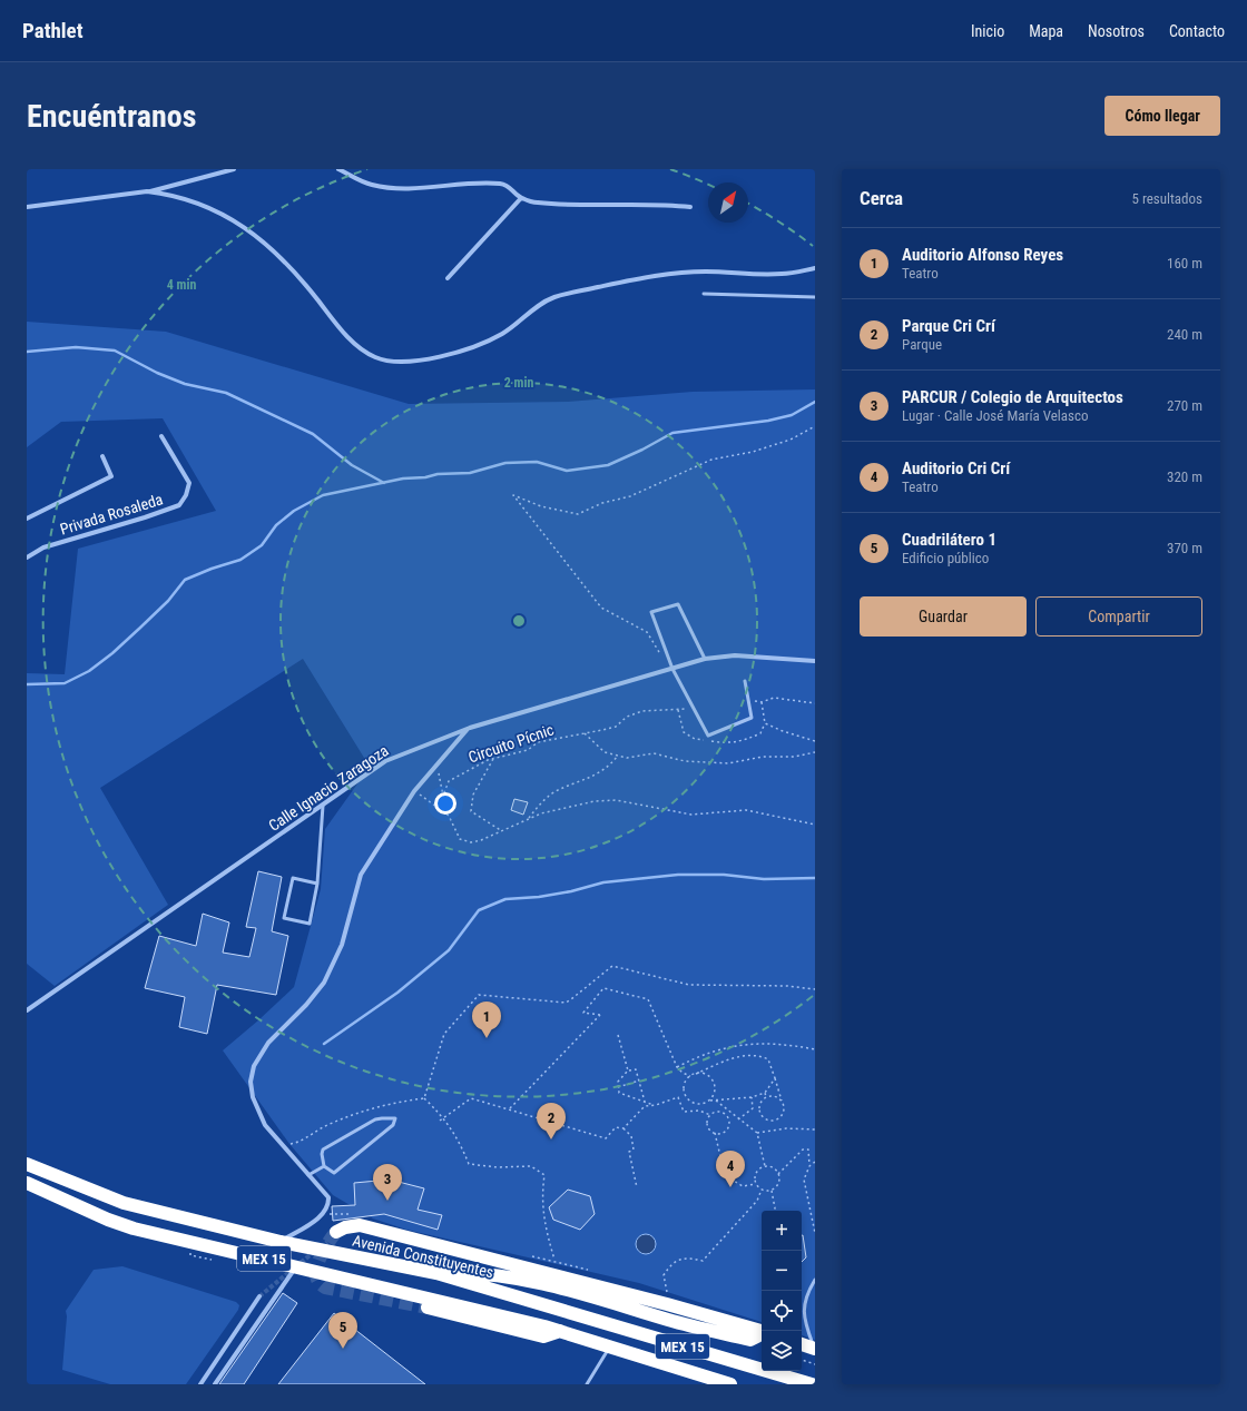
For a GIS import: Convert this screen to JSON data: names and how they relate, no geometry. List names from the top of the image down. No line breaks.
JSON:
{"streets":{"highway":["Avenida Constituyentes","MEX 15"],"street":["Privada Rosaleda","Calle Ignacio Zaragoza"],"path":["Circuito Pícnic"]},"north":"top right","page":{"header":"Pathlet","nav":["Inicio","Mapa","Nosotros","Contacto"],"buttons":["Cómo llegar",["Guardar","Compartir"]],"title":"Encuéntranos","heading":["Cerca","5 resultados"],"list":[{"mark":"1","name":"Auditorio Alfonso Reyes","note":"Teatro","value":"160 m"},{"mark":"2","name":"Parque Cri Crí","note":"Parque","value":"240 m"},{"mark":"3","name":"PARCUR / Colegio de Arquitectos","note":"Lugar · Calle José María Velasco","value":"270 m"},{"mark":"4","name":"Auditorio Cri Crí","note":"Teatro","value":"320 m"},{"mark":"5","name":"Cuadrilátero 1","note":"Edificio público","value":"370 m"}],"pins":["1","2","4","3","5"],"map_buttons":["+","−"]},"rings":["4 min","2 min"]}
